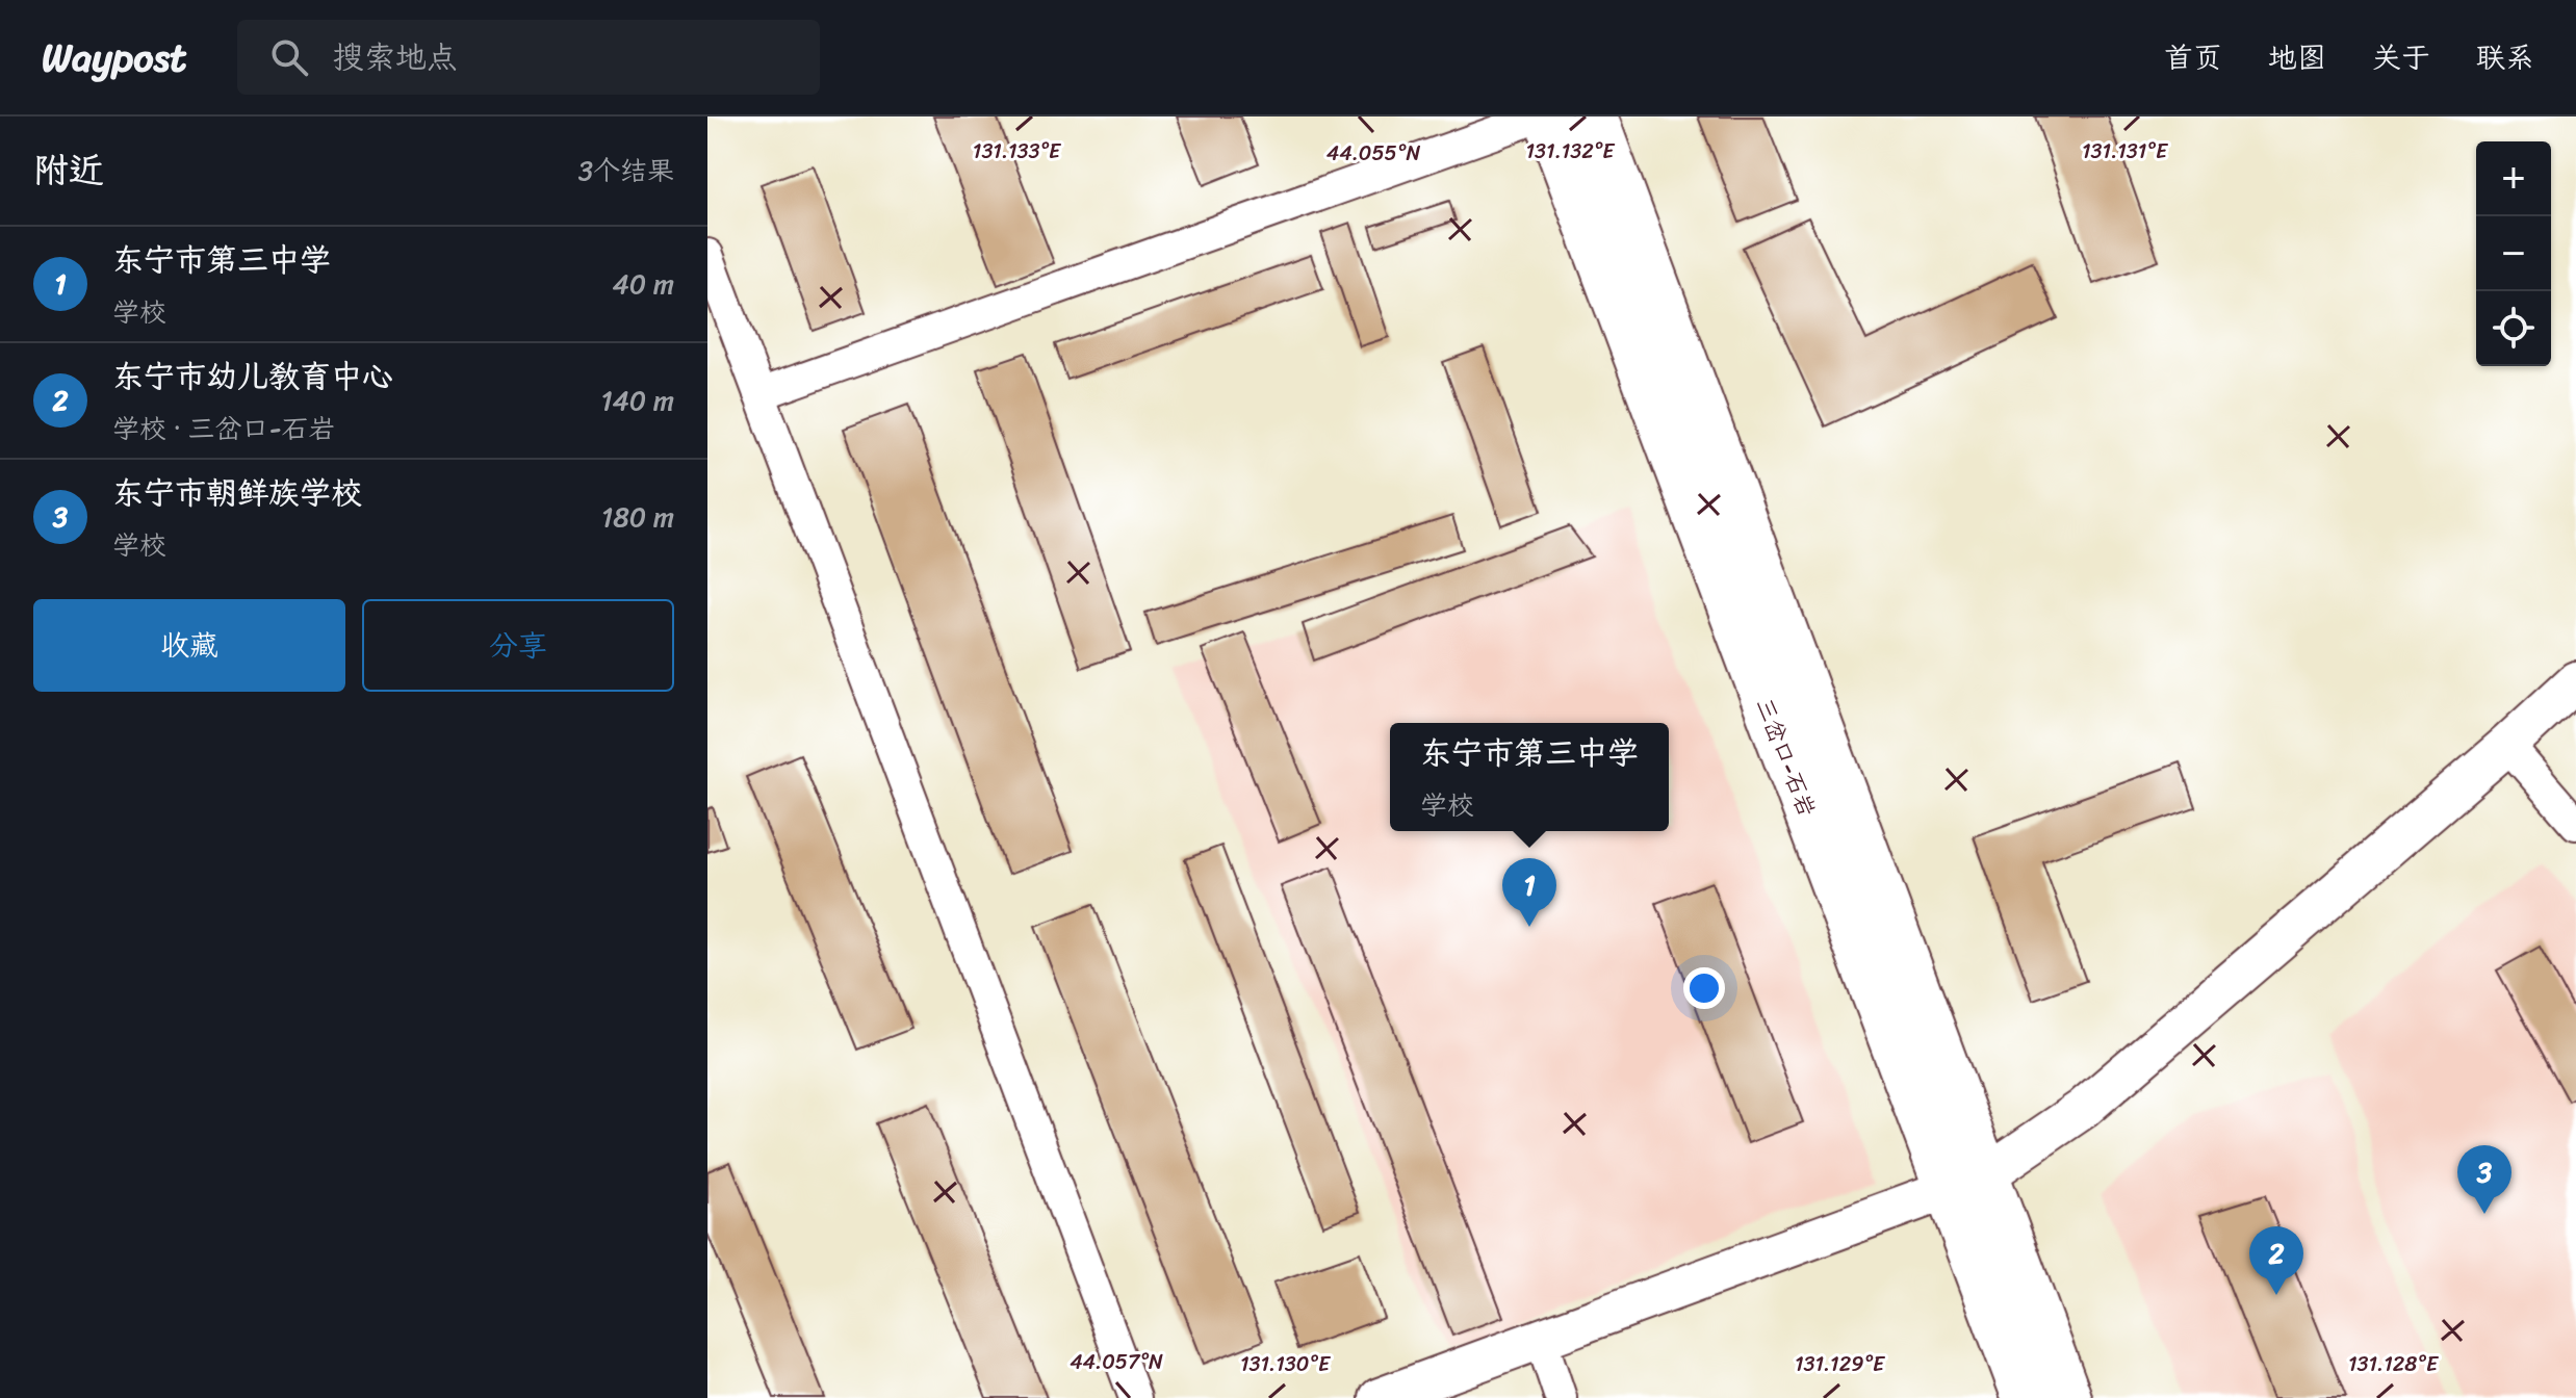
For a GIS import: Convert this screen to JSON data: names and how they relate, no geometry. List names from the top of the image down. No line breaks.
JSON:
{"streets":{"highway":["三岔口-石岩"]},"page":{"header":"Waypost","search":"搜索地点","nav":["首页","地图","关于","联系"],"heading":["附近","3个结果"],"map_buttons":["+","−"],"list":[{"mark":"1","name":"东宁市第三中学","note":"学校","value":"40 m"},{"mark":"2","name":"东宁市幼儿教育中心","note":"学校 · 三岔口-石岩","value":"140 m"},{"mark":"3","name":"东宁市朝鲜族学校","note":"学校","value":"180 m"}],"buttons":["收藏","分享"],"popup":["东宁市第三中学","学校"],"pins":["1","3","2"]},"coordinates":["131.133°E","131.132°E","131.131°E","44.055°N","44.057°N","131.130°E","131.129°E","131.128°E"]}
